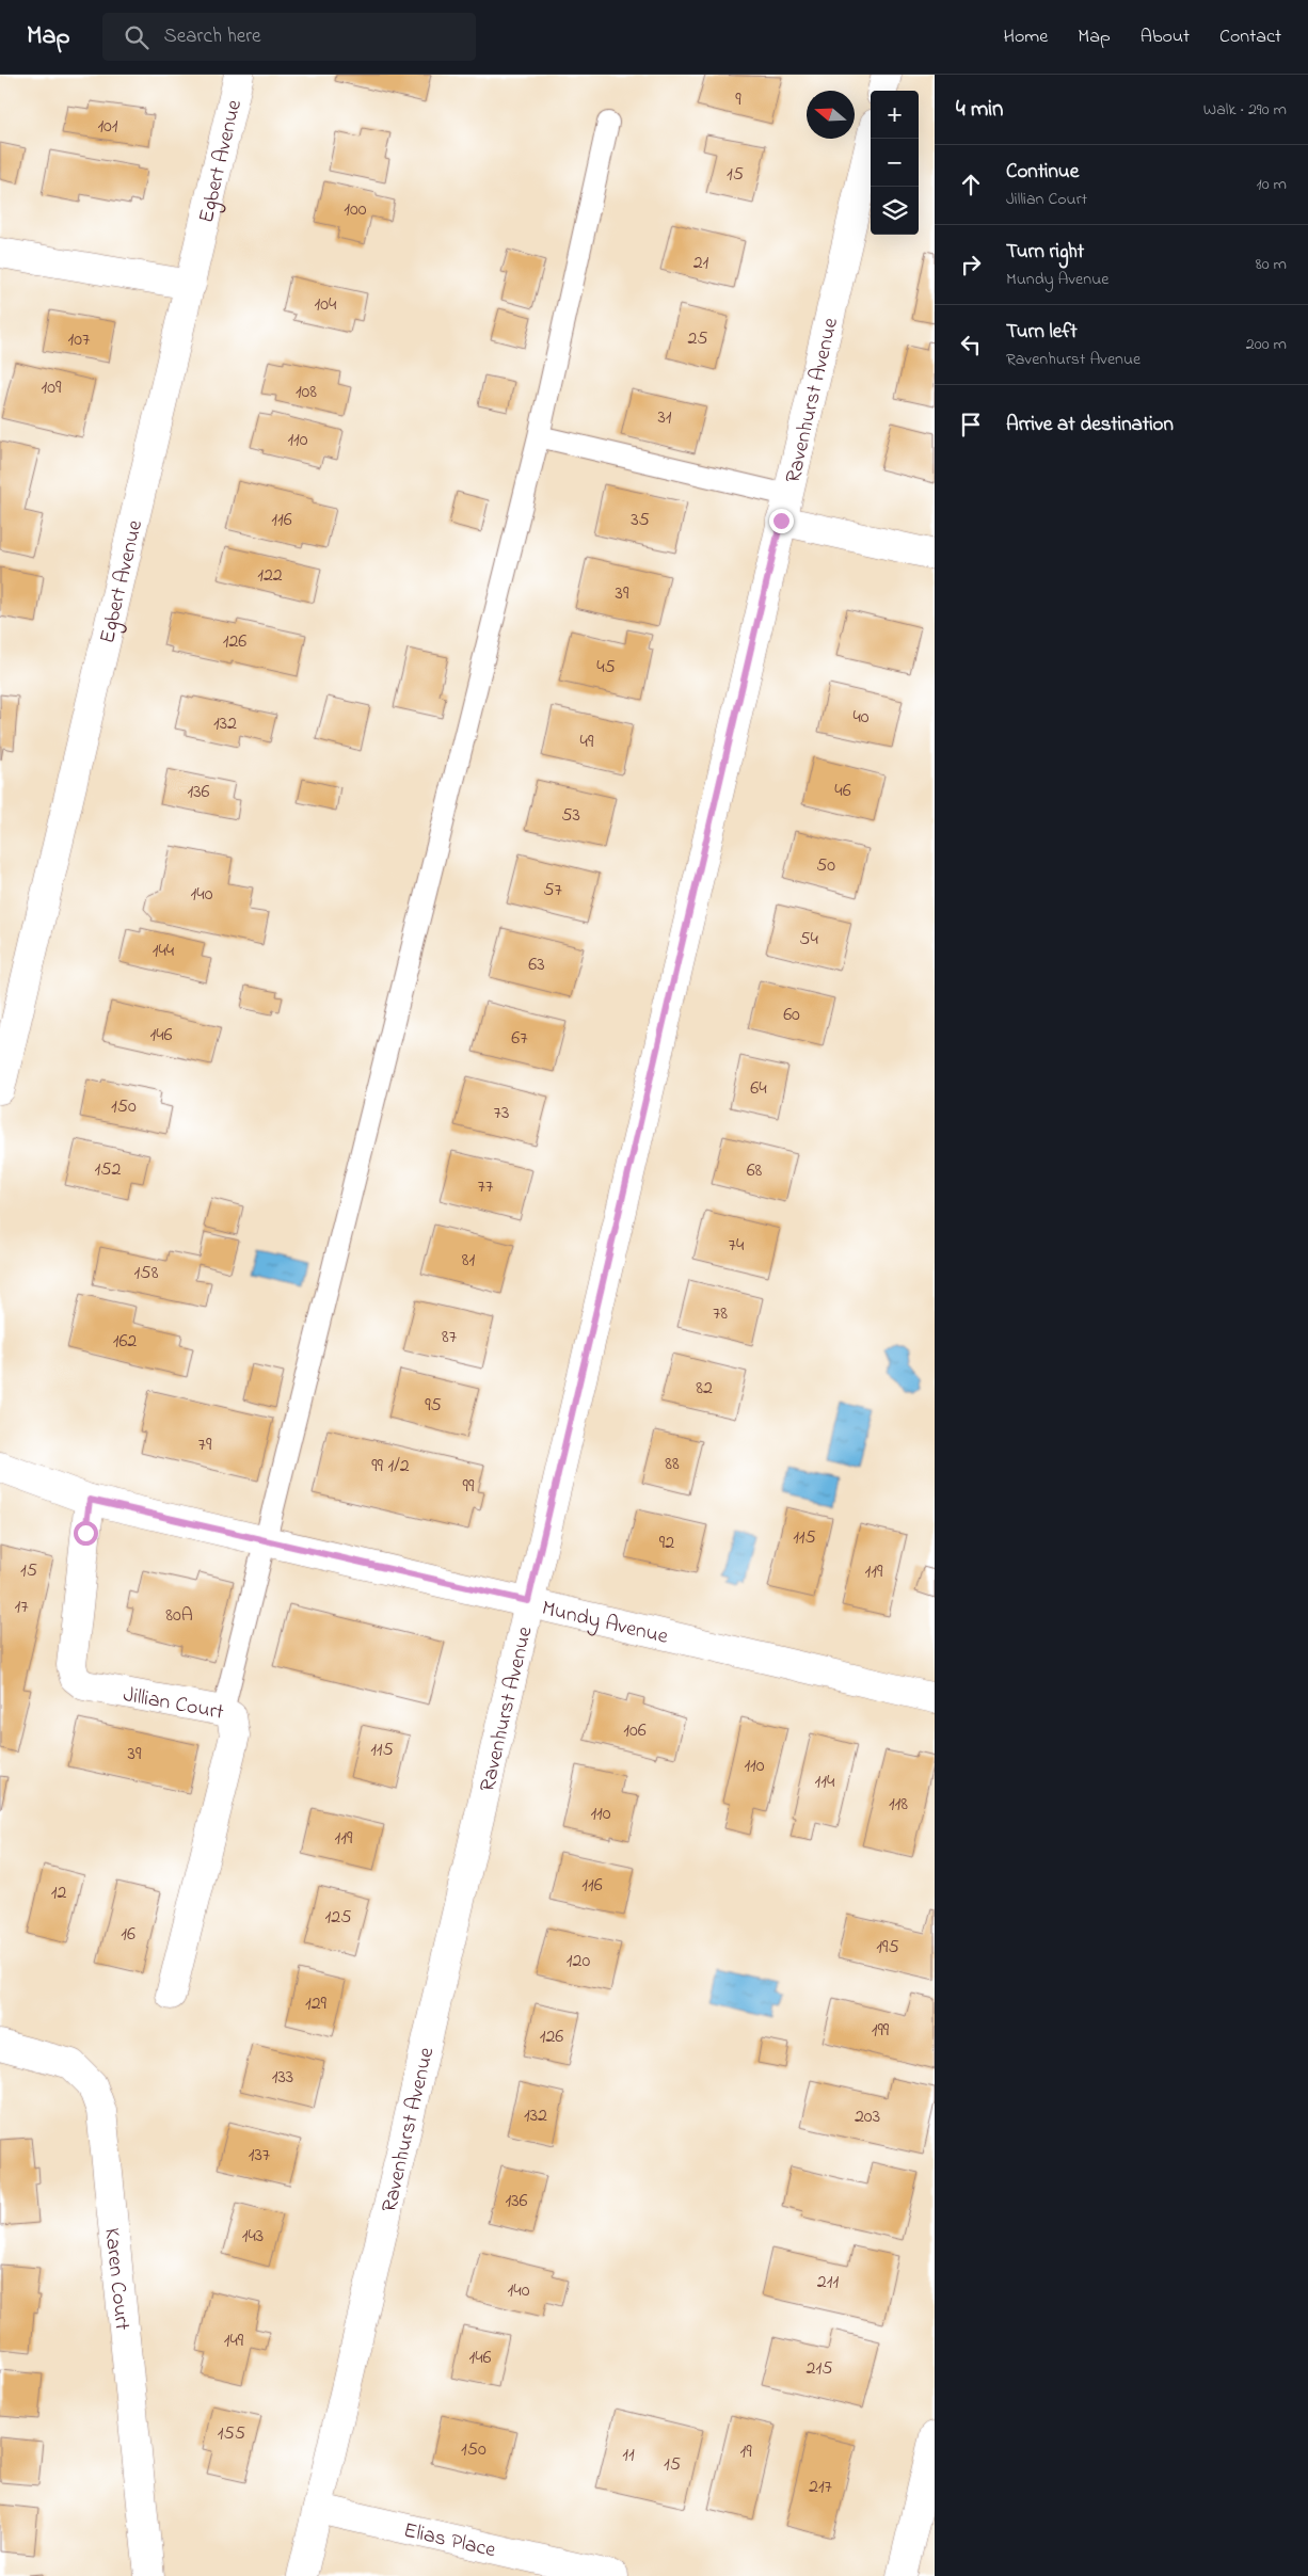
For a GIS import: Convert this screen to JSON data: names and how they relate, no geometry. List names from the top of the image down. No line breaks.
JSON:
{"streets":{"street":["Egbert Avenue","Ravenhurst Avenue","Mundy Avenue","Jillian Court","Karen Court","Elias Place"]},"crossings":[["Ravenhurst Avenue","Mundy Avenue"],["Ravenhurst Avenue","Elias Place"],["Mundy Avenue","Jillian Court"]],"house_numbers":["9","101","15","100","21","104","25","107","109","108","31","110","116","35","122","39","126","45","40","132","49","46","136","53","50","57","140","54","144","63","60","146","67","64","150","73","152","68","77","74","81","158","78","87","162","82","95","79","88","99 1/2","99","115","92","15","119","17","80A","106","115","39","110","114","118","110","119","116","12","125","16","195","120","129","199","126","133","132","203","137","136","143","211","140","149","146","215","155","150","19","11","15","217"],"north":"left","page":{"header":"Map","search":"Search here","nav":["Home","Map","About","Contact"],"heading":["4 min","Walk · 290 m"],"map_buttons":["+","−"],"list":[["Continue","Jillian Court","10 m"],["Turn right","Mundy Avenue","80 m"],["Turn left","Ravenhurst Avenue","200 m"],"Arrive at destination"]}}
